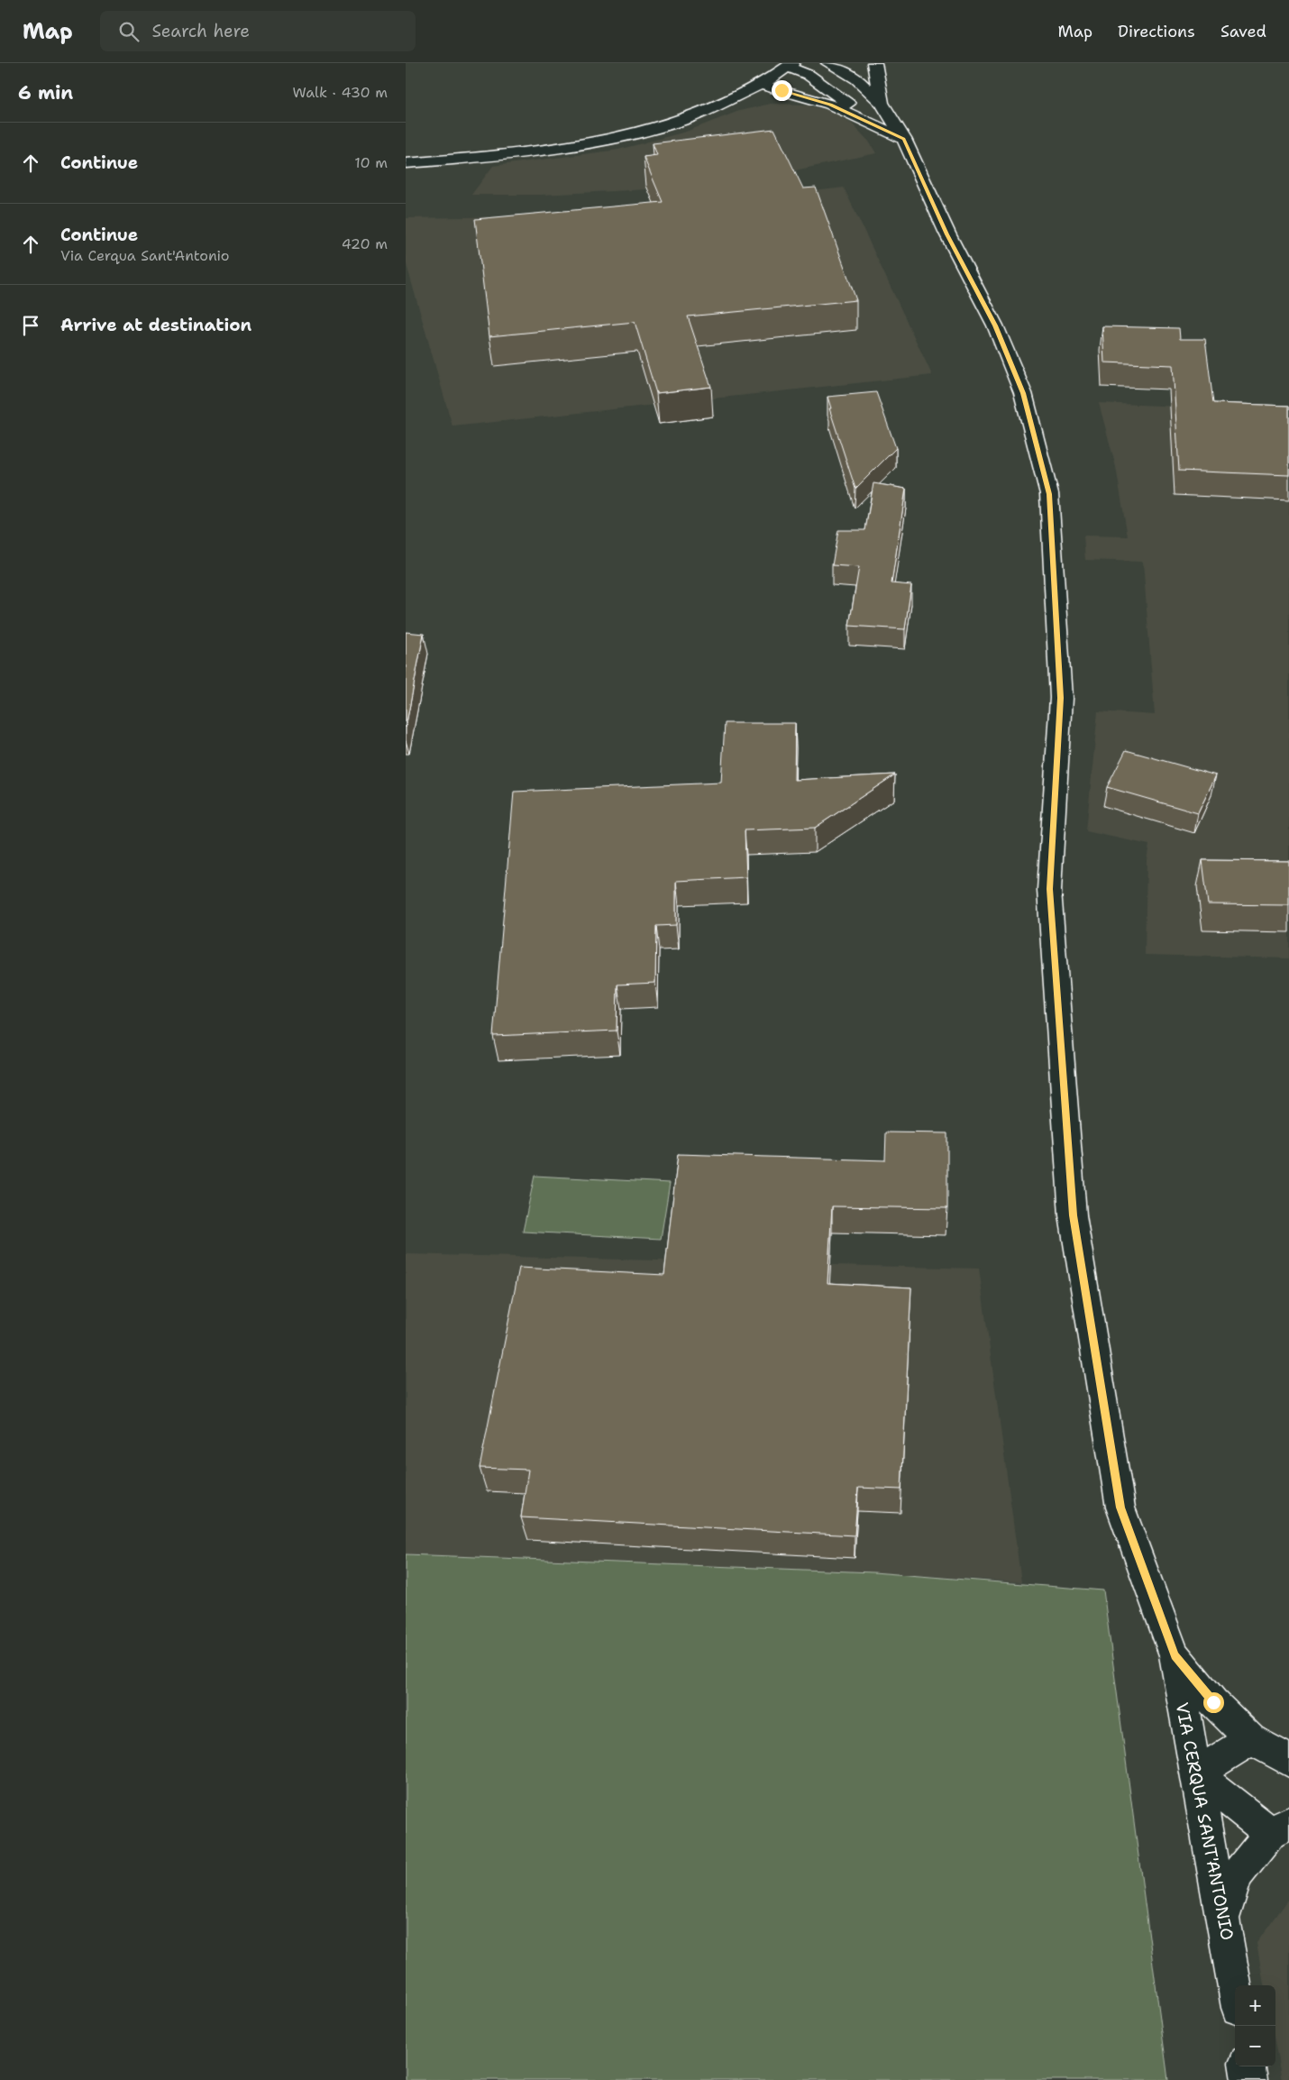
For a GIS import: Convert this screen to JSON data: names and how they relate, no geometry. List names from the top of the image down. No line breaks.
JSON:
{"streets":{"street":["VIA CERQUA SANT'ANTONIO"]},"page":{"header":"Map","search":"Search here","nav":["Map","Directions","Saved"],"heading":["6 min","Walk · 430 m"],"list":[["Continue","10 m"],["Continue","Via Cerqua Sant'Antonio","420 m"],"Arrive at destination"],"map_buttons":["+","−"]}}
